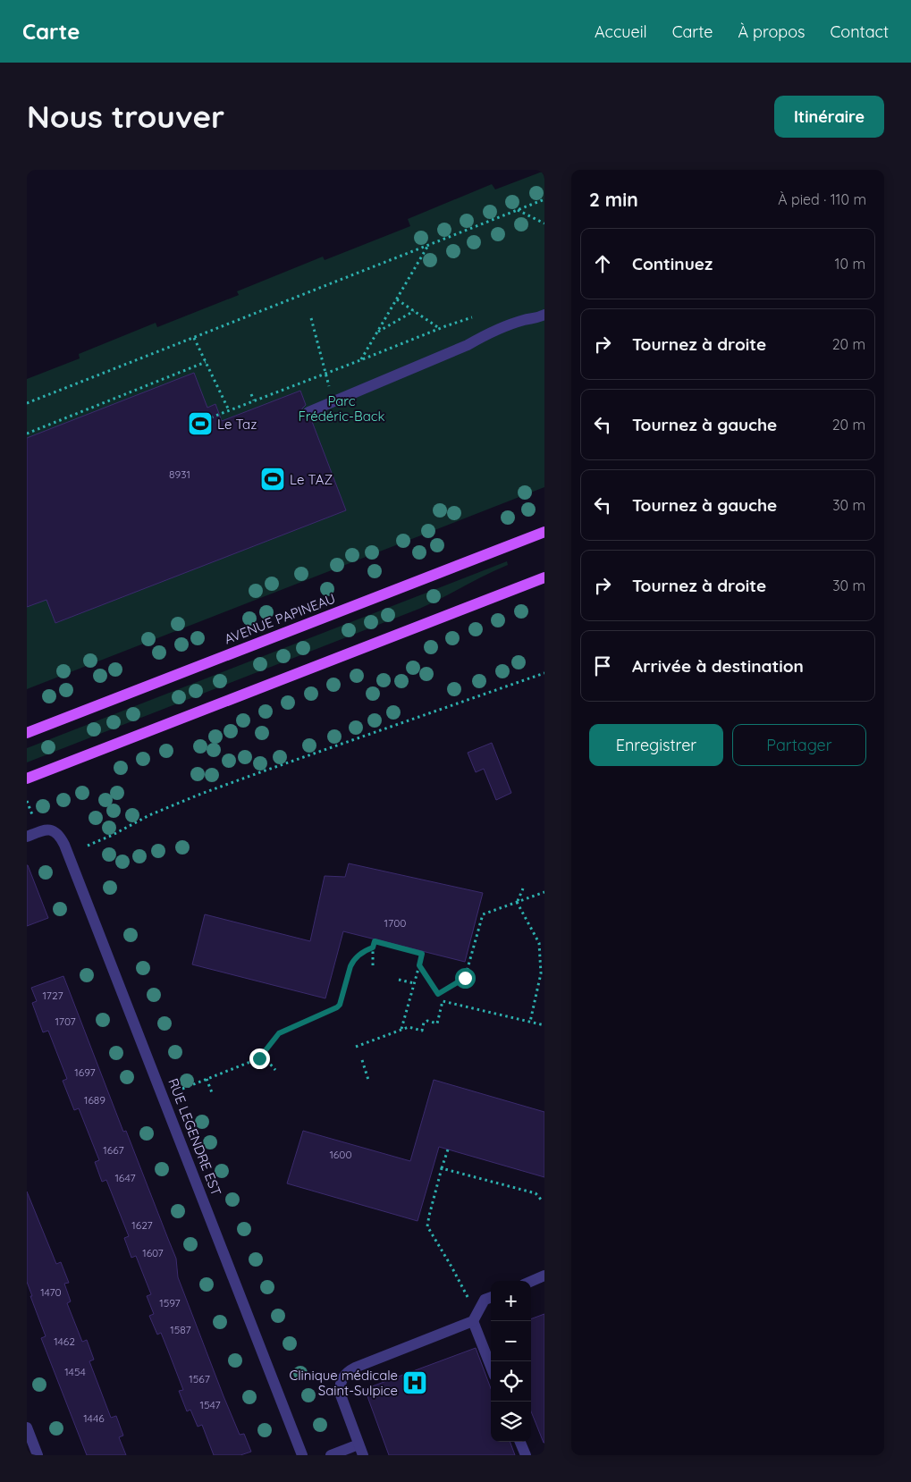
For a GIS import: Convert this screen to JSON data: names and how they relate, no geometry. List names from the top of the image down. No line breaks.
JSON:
{"streets":{"main road":["AVENUE PAPINEAU"],"street":["RUE LEGENDRE EST"]},"parks":["Parc Frédéric-Back"],"places":{"sports":["Le Taz","Le TAZ"],"hospital":["Clinique médicale Saint-Sulpice"]},"house_numbers":["8931","1700","1727","1707","1697","1689","1667","1600","1647","1627","1607","1470","1597","1587","1462","1454","1567","1547","1446"],"page":{"header":"Carte","nav":["Accueil","Carte","À propos","Contact"],"buttons":["Itinéraire",["Enregistrer","Partager"]],"title":"Nous trouver","heading":["2 min","À pied · 110 m"],"list":[["Continuez","10 m"],["Tournez à droite","20 m"],["Tournez à gauche","20 m"],["Tournez à gauche","30 m"],["Tournez à droite","30 m"],"Arrivée à destination"],"map_buttons":["+","−"]}}
